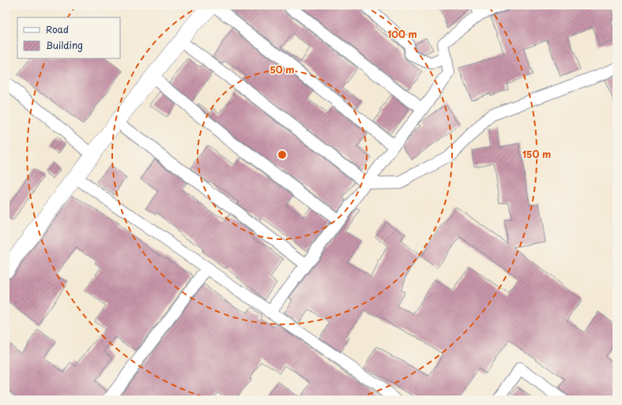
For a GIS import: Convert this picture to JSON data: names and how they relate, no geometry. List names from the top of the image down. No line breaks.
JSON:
{"legend":["Road","Building"],"rings":["100 m","50 m","150 m"]}
